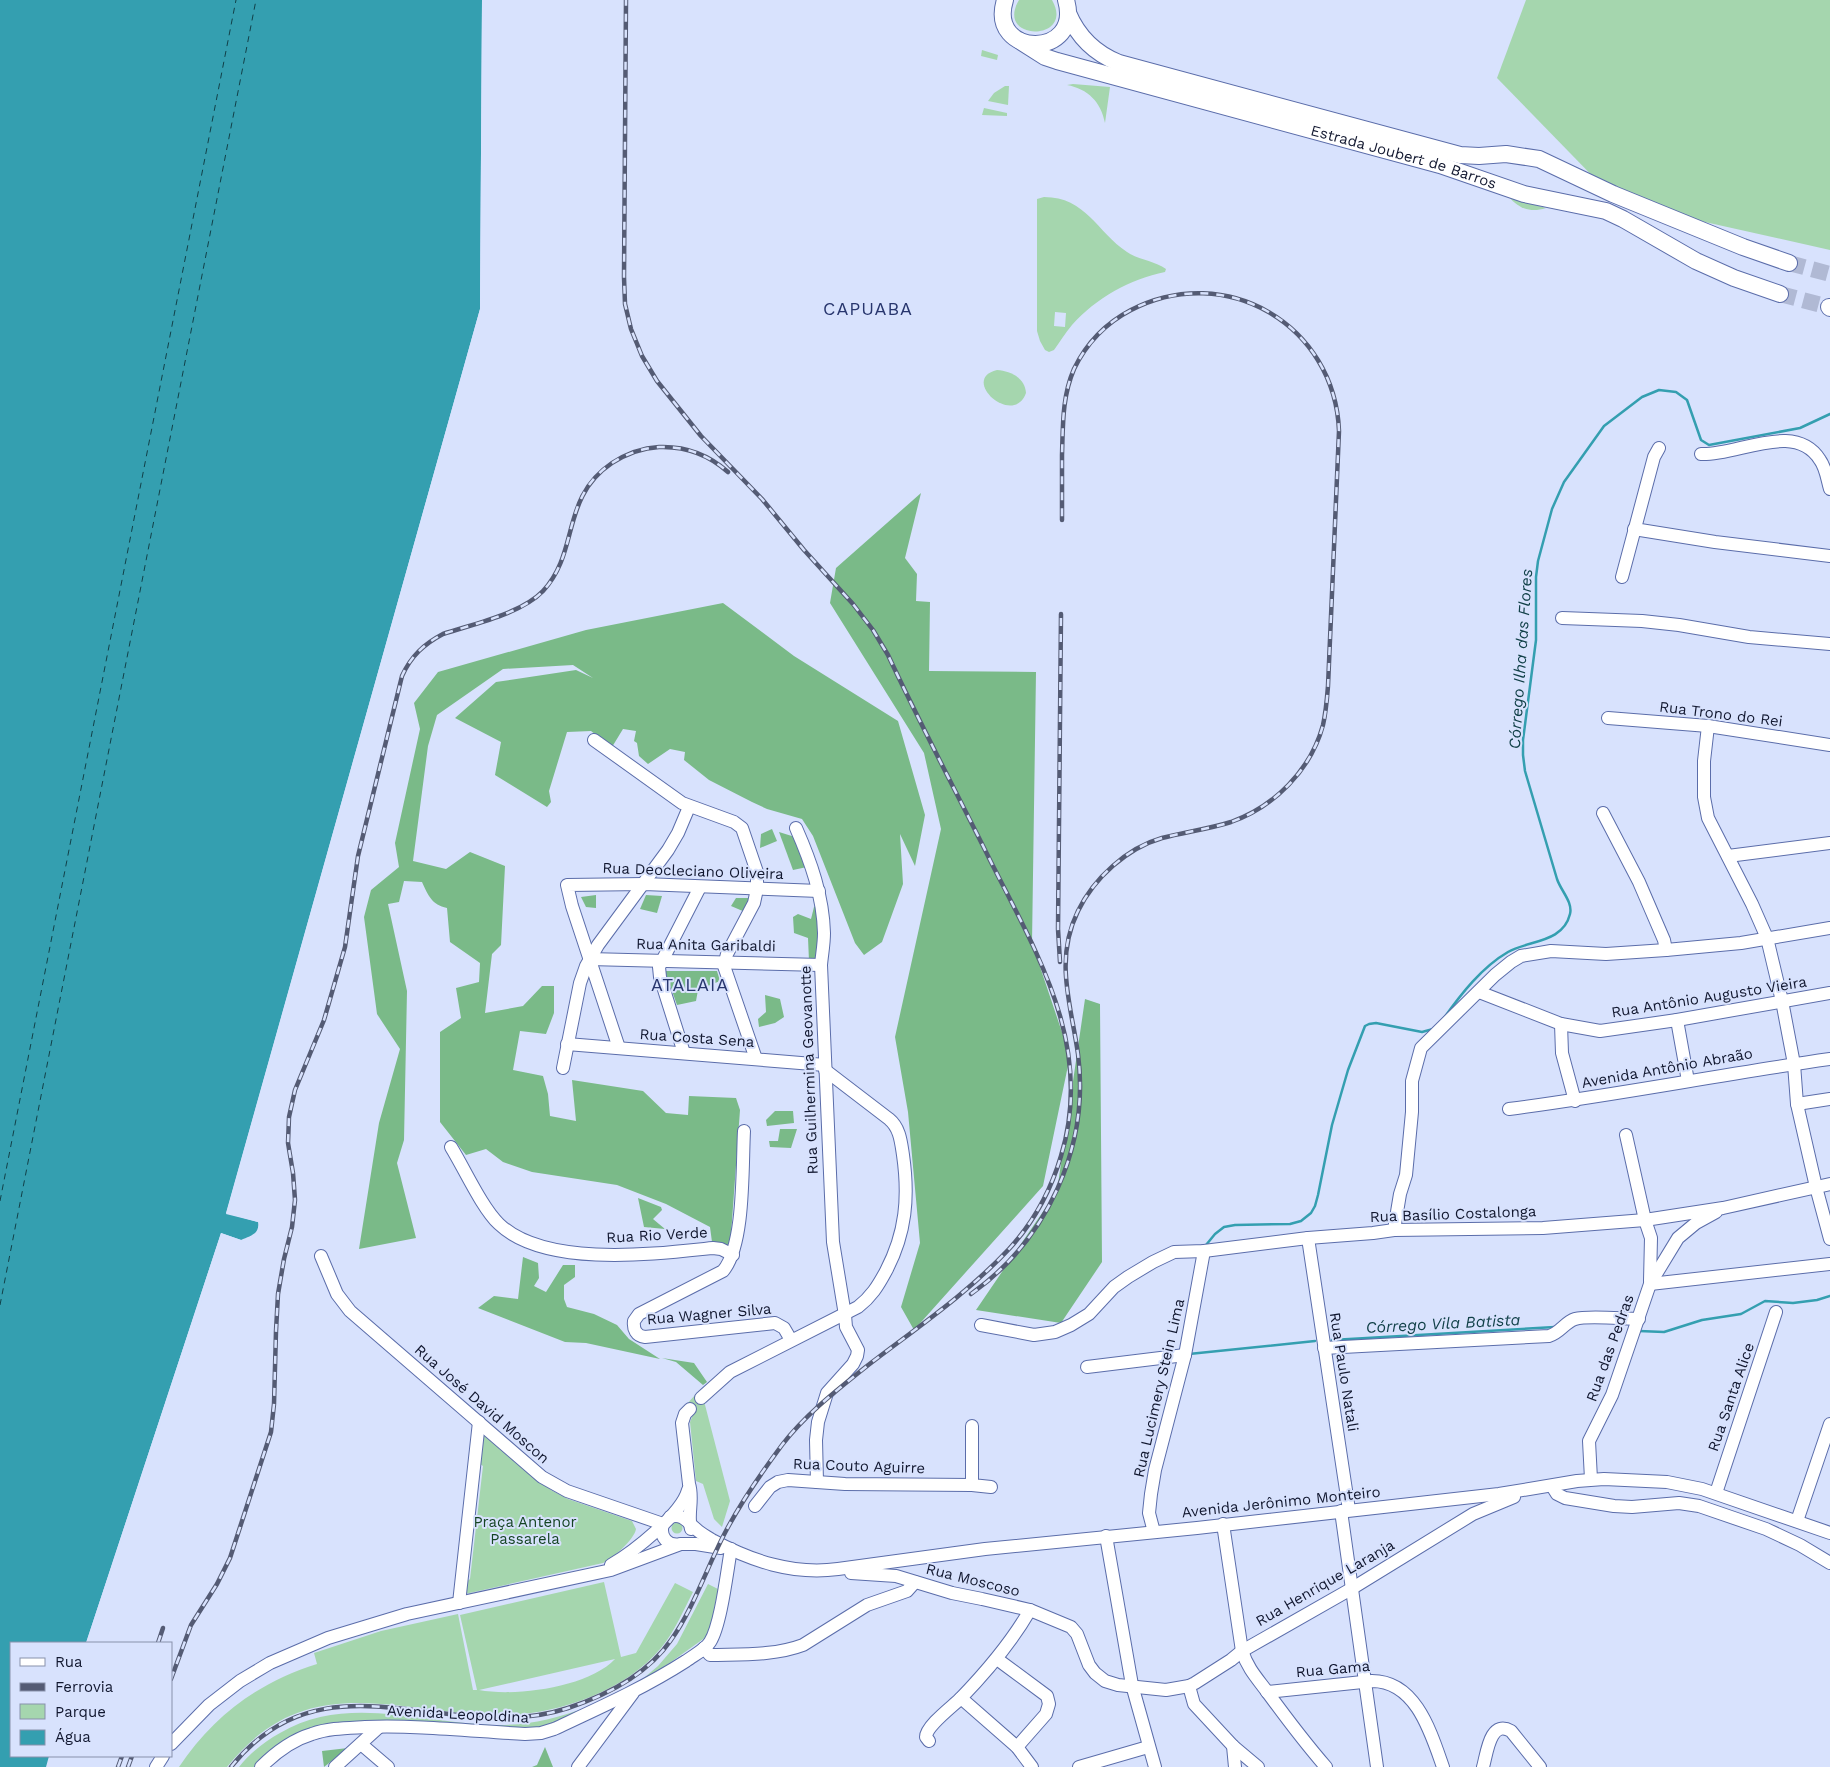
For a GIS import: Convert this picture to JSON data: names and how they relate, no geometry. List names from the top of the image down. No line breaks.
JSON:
{"streets":{"main road":["Estrada Joubert de Barros"],"street":["Rua Trono do Rei","Rua Deocleciano Oliveira","Rua Anita Garibaldi","Rua Antônio Augusto Vieira","Rua Costa Sena","Avenida Antônio Abraão","Rua Guilhermina Geovanotte","Rua Basílio Costalonga","Rua Rio Verde","Rua Wagner Silva","Rua das Pedras","Rua Paulo Natali","Rua Lucimery Stein Lima","Rua Santa Alice","Rua José David Moscon","Rua Couto Aguirre","Avenida Jerônimo Monteiro","Rua Moscoso","Rua Henrique Laranja","Rua Gama","Avenida Leopoldina"]},"crossings":[["Rua Deocleciano Oliveira","Rua Anita Garibaldi"],["Rua Deocleciano Oliveira","Rua Guilhermina Geovanotte"],["Rua Anita Garibaldi","Rua Guilhermina Geovanotte"],["Rua Costa Sena","Rua Guilhermina Geovanotte"],["Rua Guilhermina Geovanotte","Rua Couto Aguirre"],["Rua Basílio Costalonga","Rua das Pedras"],["Rua Basílio Costalonga","Rua Paulo Natali"],["Rua Basílio Costalonga","Rua Lucimery Stein Lima"],["Rua Rio Verde","Rua Wagner Silva"],["Rua das Pedras","Avenida Jerônimo Monteiro"],["Rua Paulo Natali","Avenida Jerônimo Monteiro"],["Rua Paulo Natali","Rua Henrique Laranja"],["Rua Paulo Natali","Rua Gama"],["Rua Lucimery Stein Lima","Avenida Jerônimo Monteiro"],["Rua Santa Alice","Avenida Jerônimo Monteiro"],["Rua José David Moscon","Avenida Jerônimo Monteiro"],["Avenida Jerônimo Monteiro","Rua Henrique Laranja"],["Rua Moscoso","Rua Henrique Laranja"],["Rua Moscoso","Avenida Leopoldina"]],"districts":["CAPUABA","ATALAIA"],"water":["Córrego Ilha das Flores","Córrego Vila Batista"],"parks":["Praça Antenor Passarela"],"legend":["Rua","Ferrovia","Parque","Água"]}
